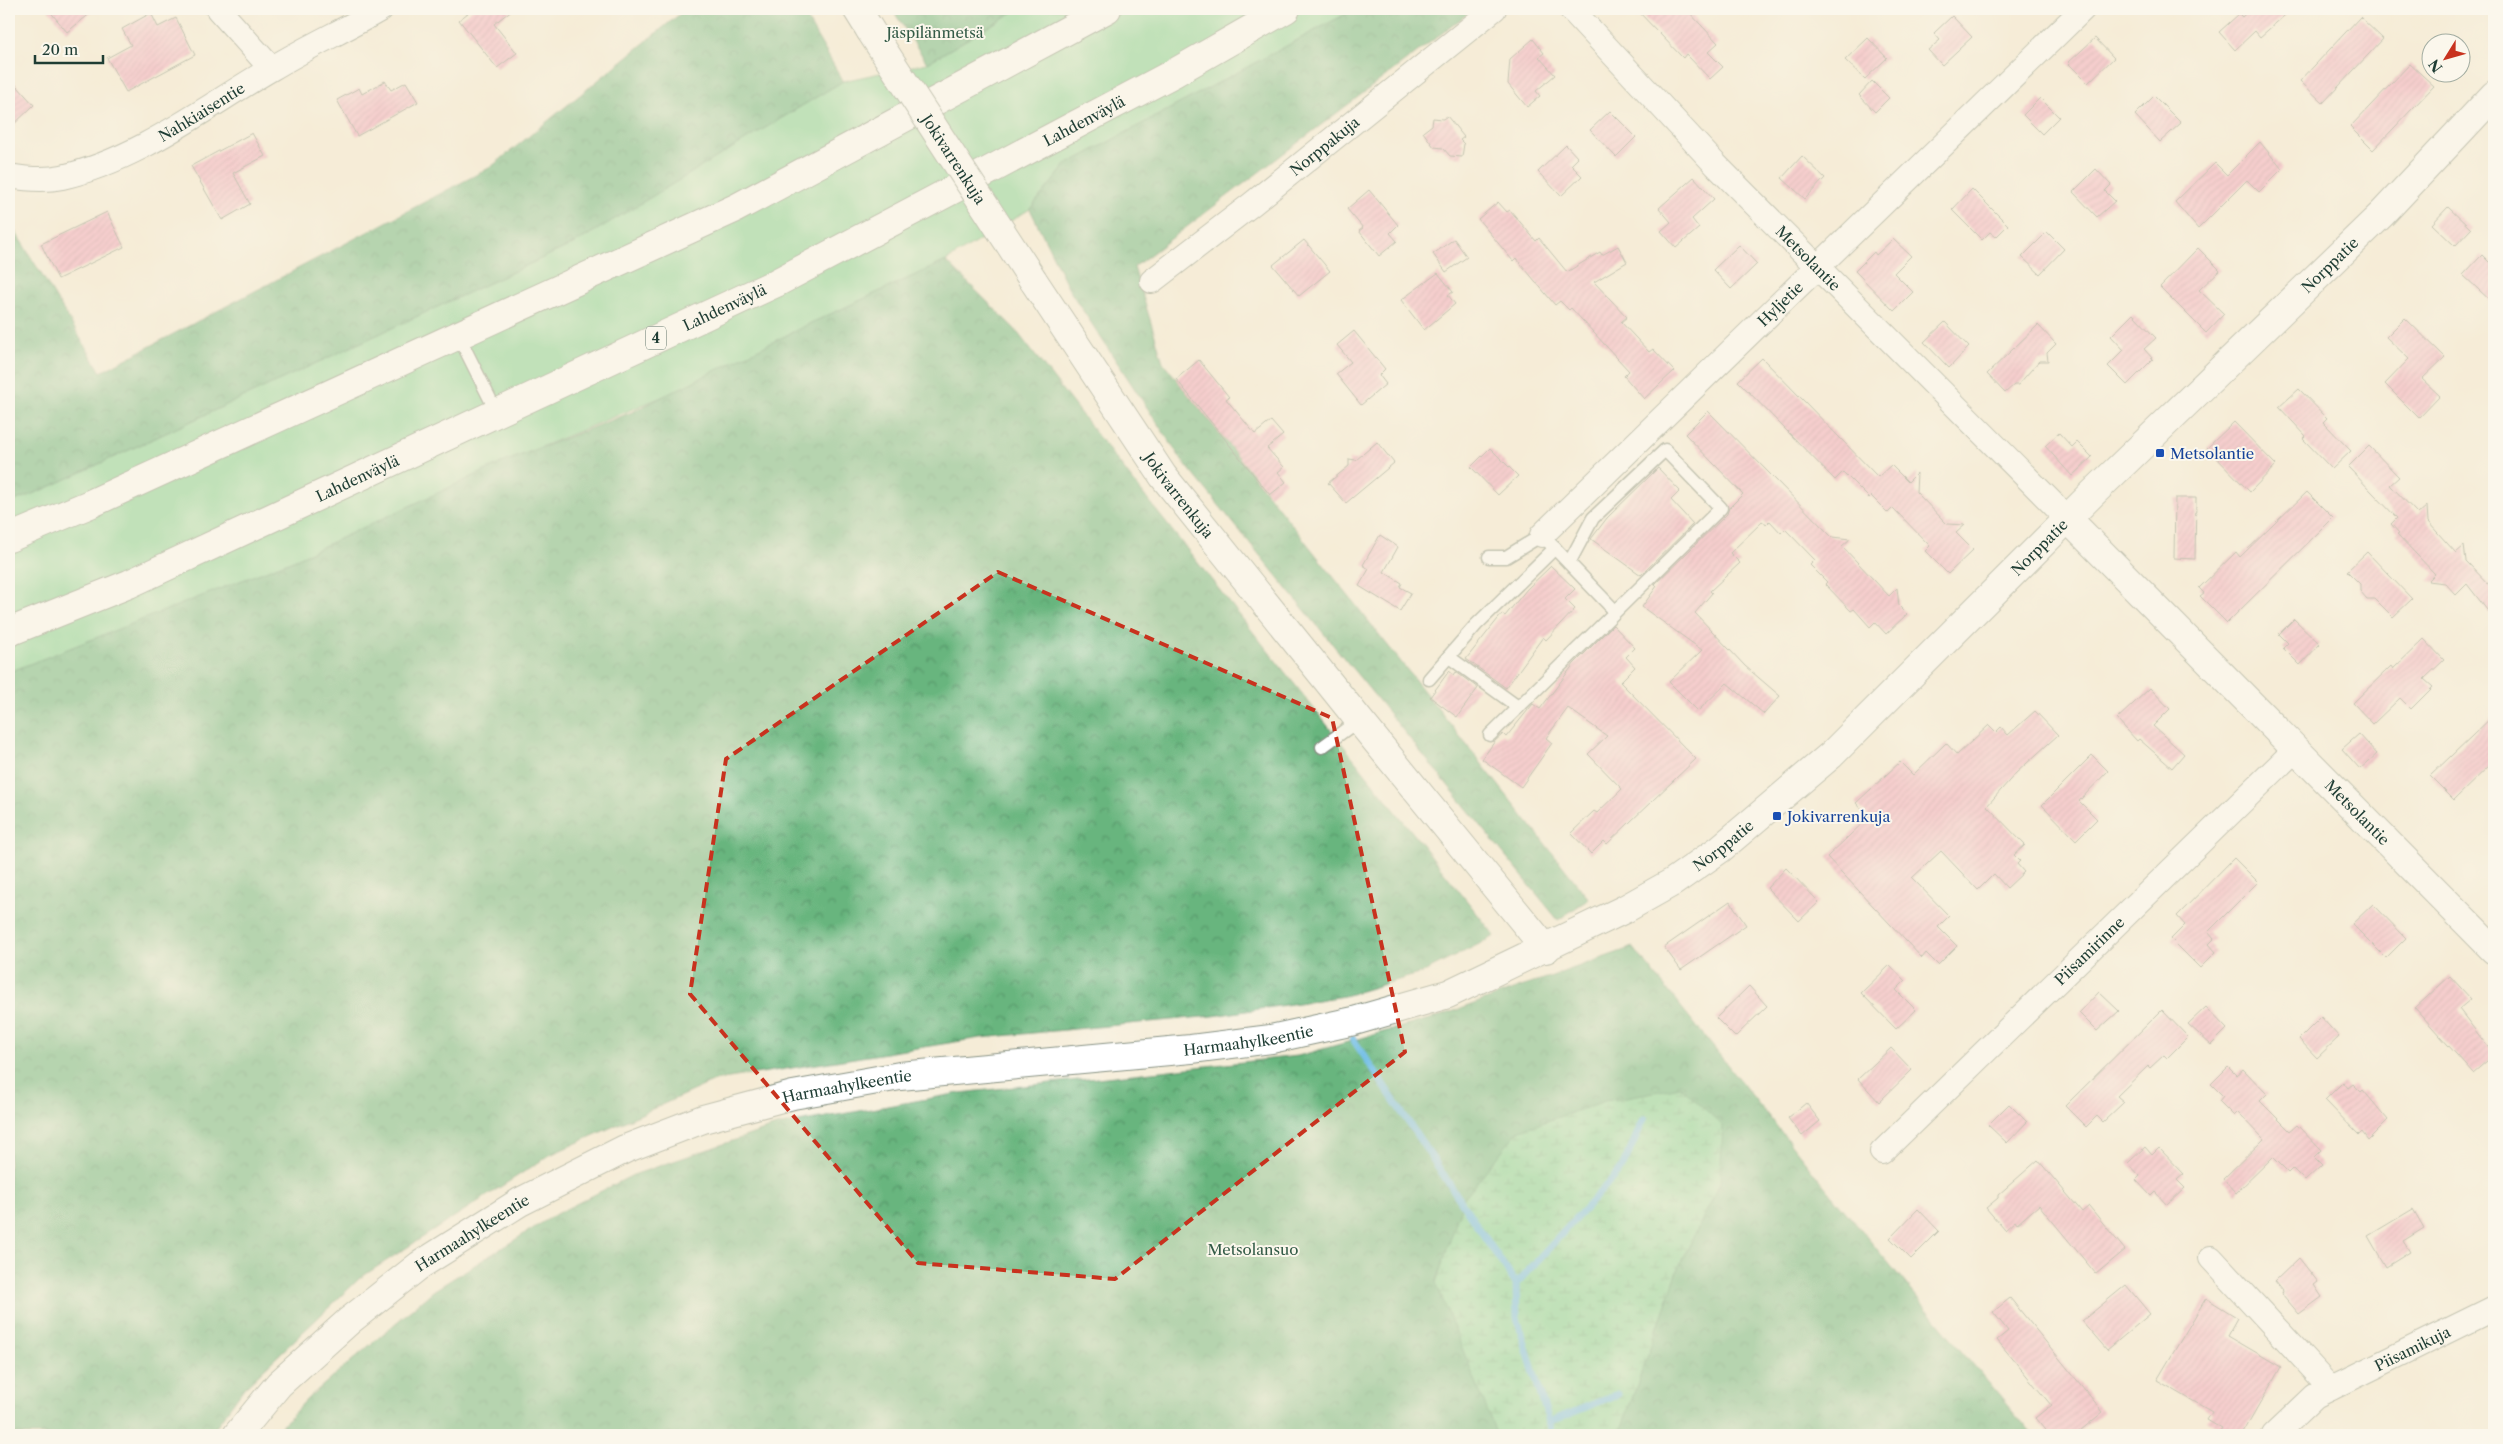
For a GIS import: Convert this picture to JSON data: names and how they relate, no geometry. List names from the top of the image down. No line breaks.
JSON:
{"streets":{"main road":["Lahdenväylä","Jokivarrenkuja","Metsolantie","Norppatie","4","Harmaahylkeentie"],"street":["Nahkiaisentie","Norppakuja","Hyljetie","Piisamirinne","Piisamikuja"]},"crossings":[["Jokivarrenkuja","Norppatie"],["Jokivarrenkuja","Harmaahylkeentie"],["Metsolantie","Norppatie"],["Metsolantie","Hyljetie"],["Metsolantie","Piisamirinne"],["Norppatie","Harmaahylkeentie"]],"parks":["Jäspilänmetsä","Metsolansuo"],"places":{"transit":["Metsolantie","Jokivarrenkuja"]},"scale_bar":"20 m","north":"bottom left"}
